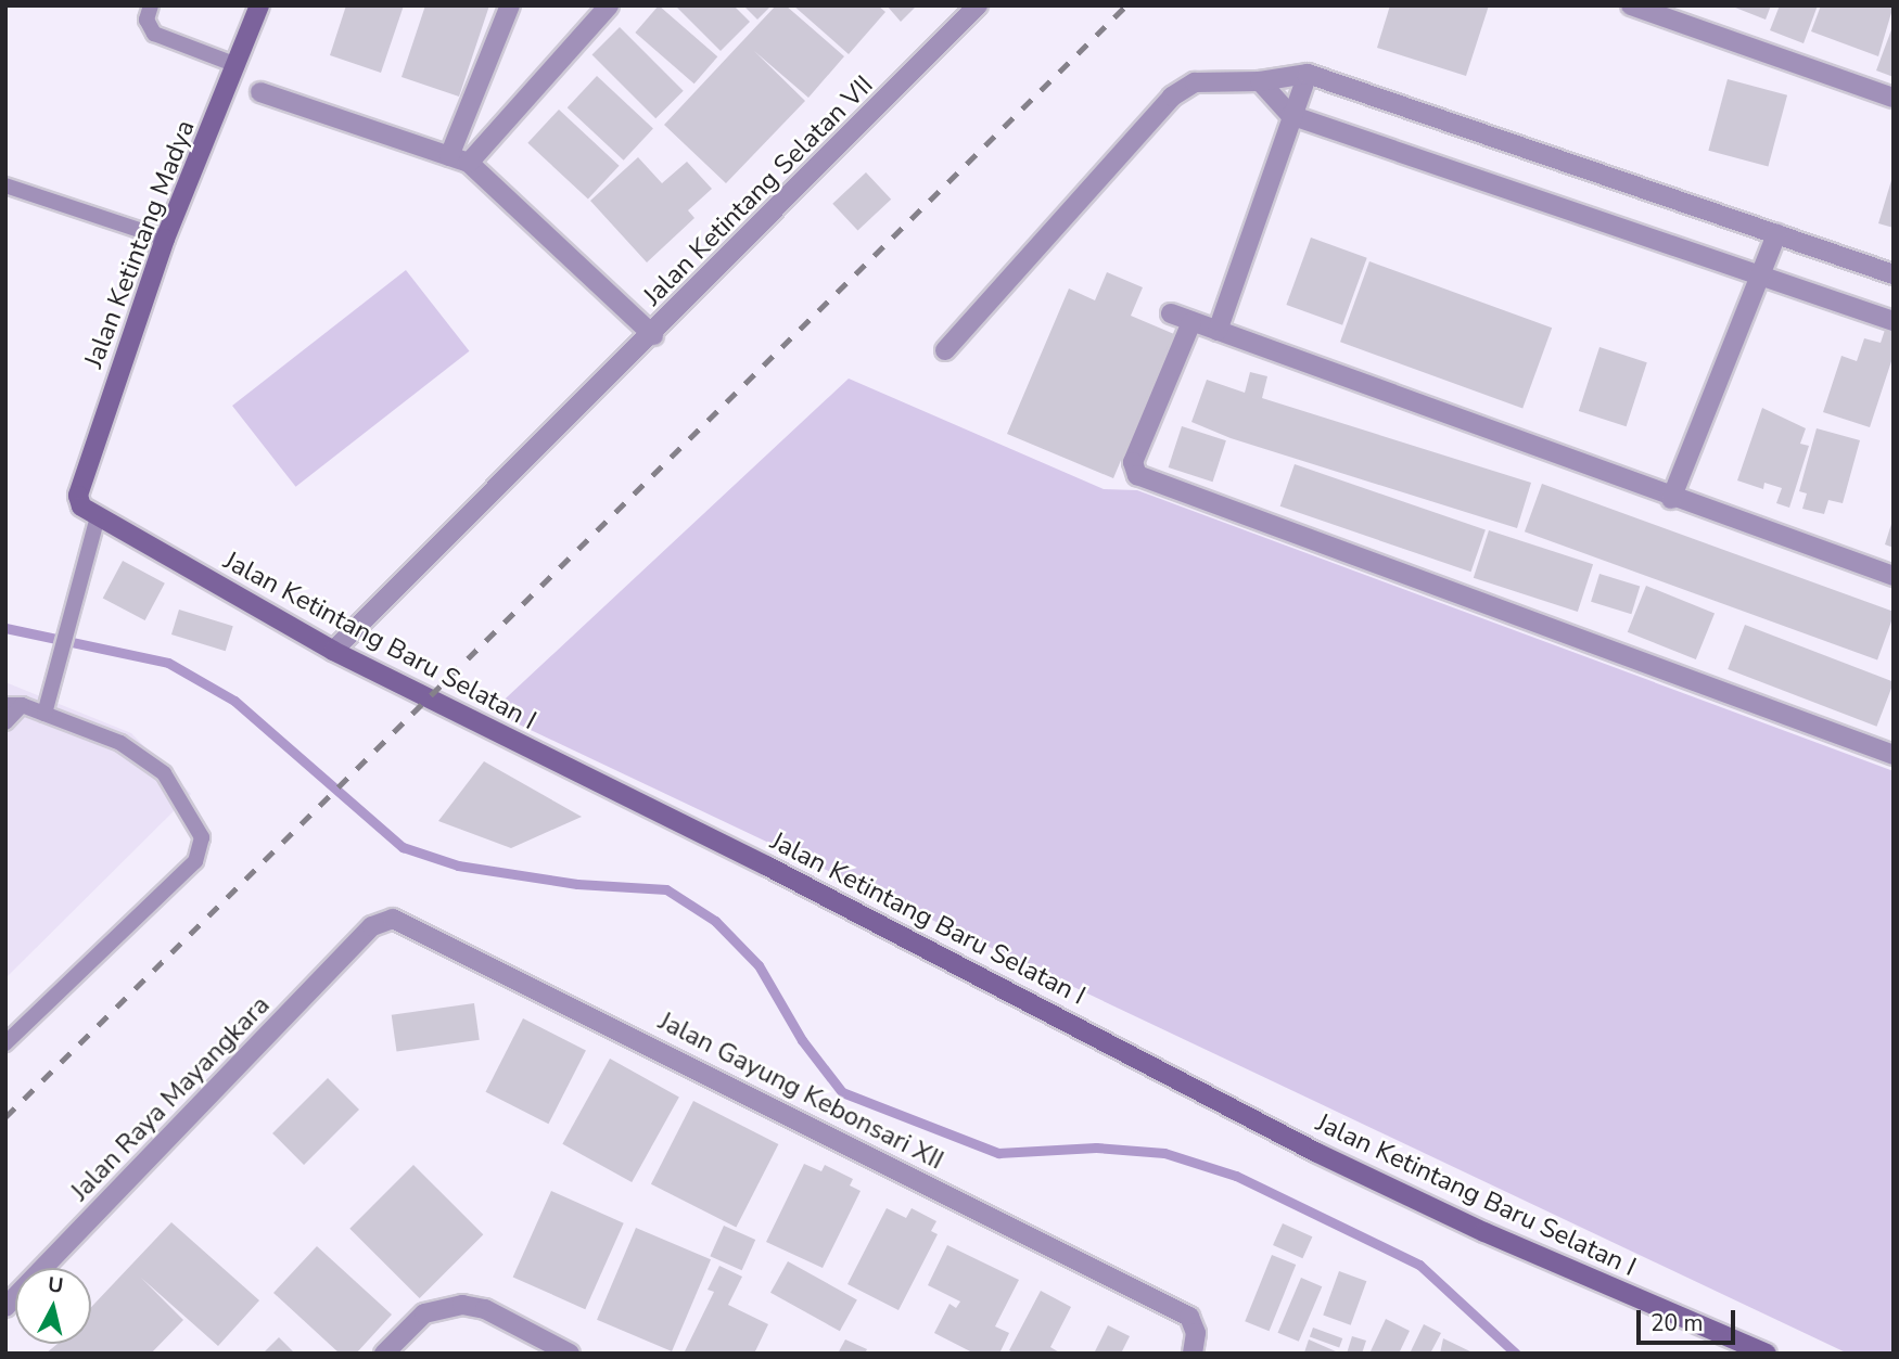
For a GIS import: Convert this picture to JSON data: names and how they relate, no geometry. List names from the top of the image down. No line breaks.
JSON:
{"streets":{"street":["Jalan Ketintang Selatan VII","Jalan Ketintang Madya","Jalan Ketintang Baru Selatan I","Jalan Gayung Kebonsari XII","Jalan Raya Mayangkara"]},"crossings":[["Jalan Ketintang Madya","Jalan Ketintang Baru Selatan I"],["Jalan Gayung Kebonsari XII","Jalan Raya Mayangkara"]],"scale_bar":"20 m","north":"top"}
